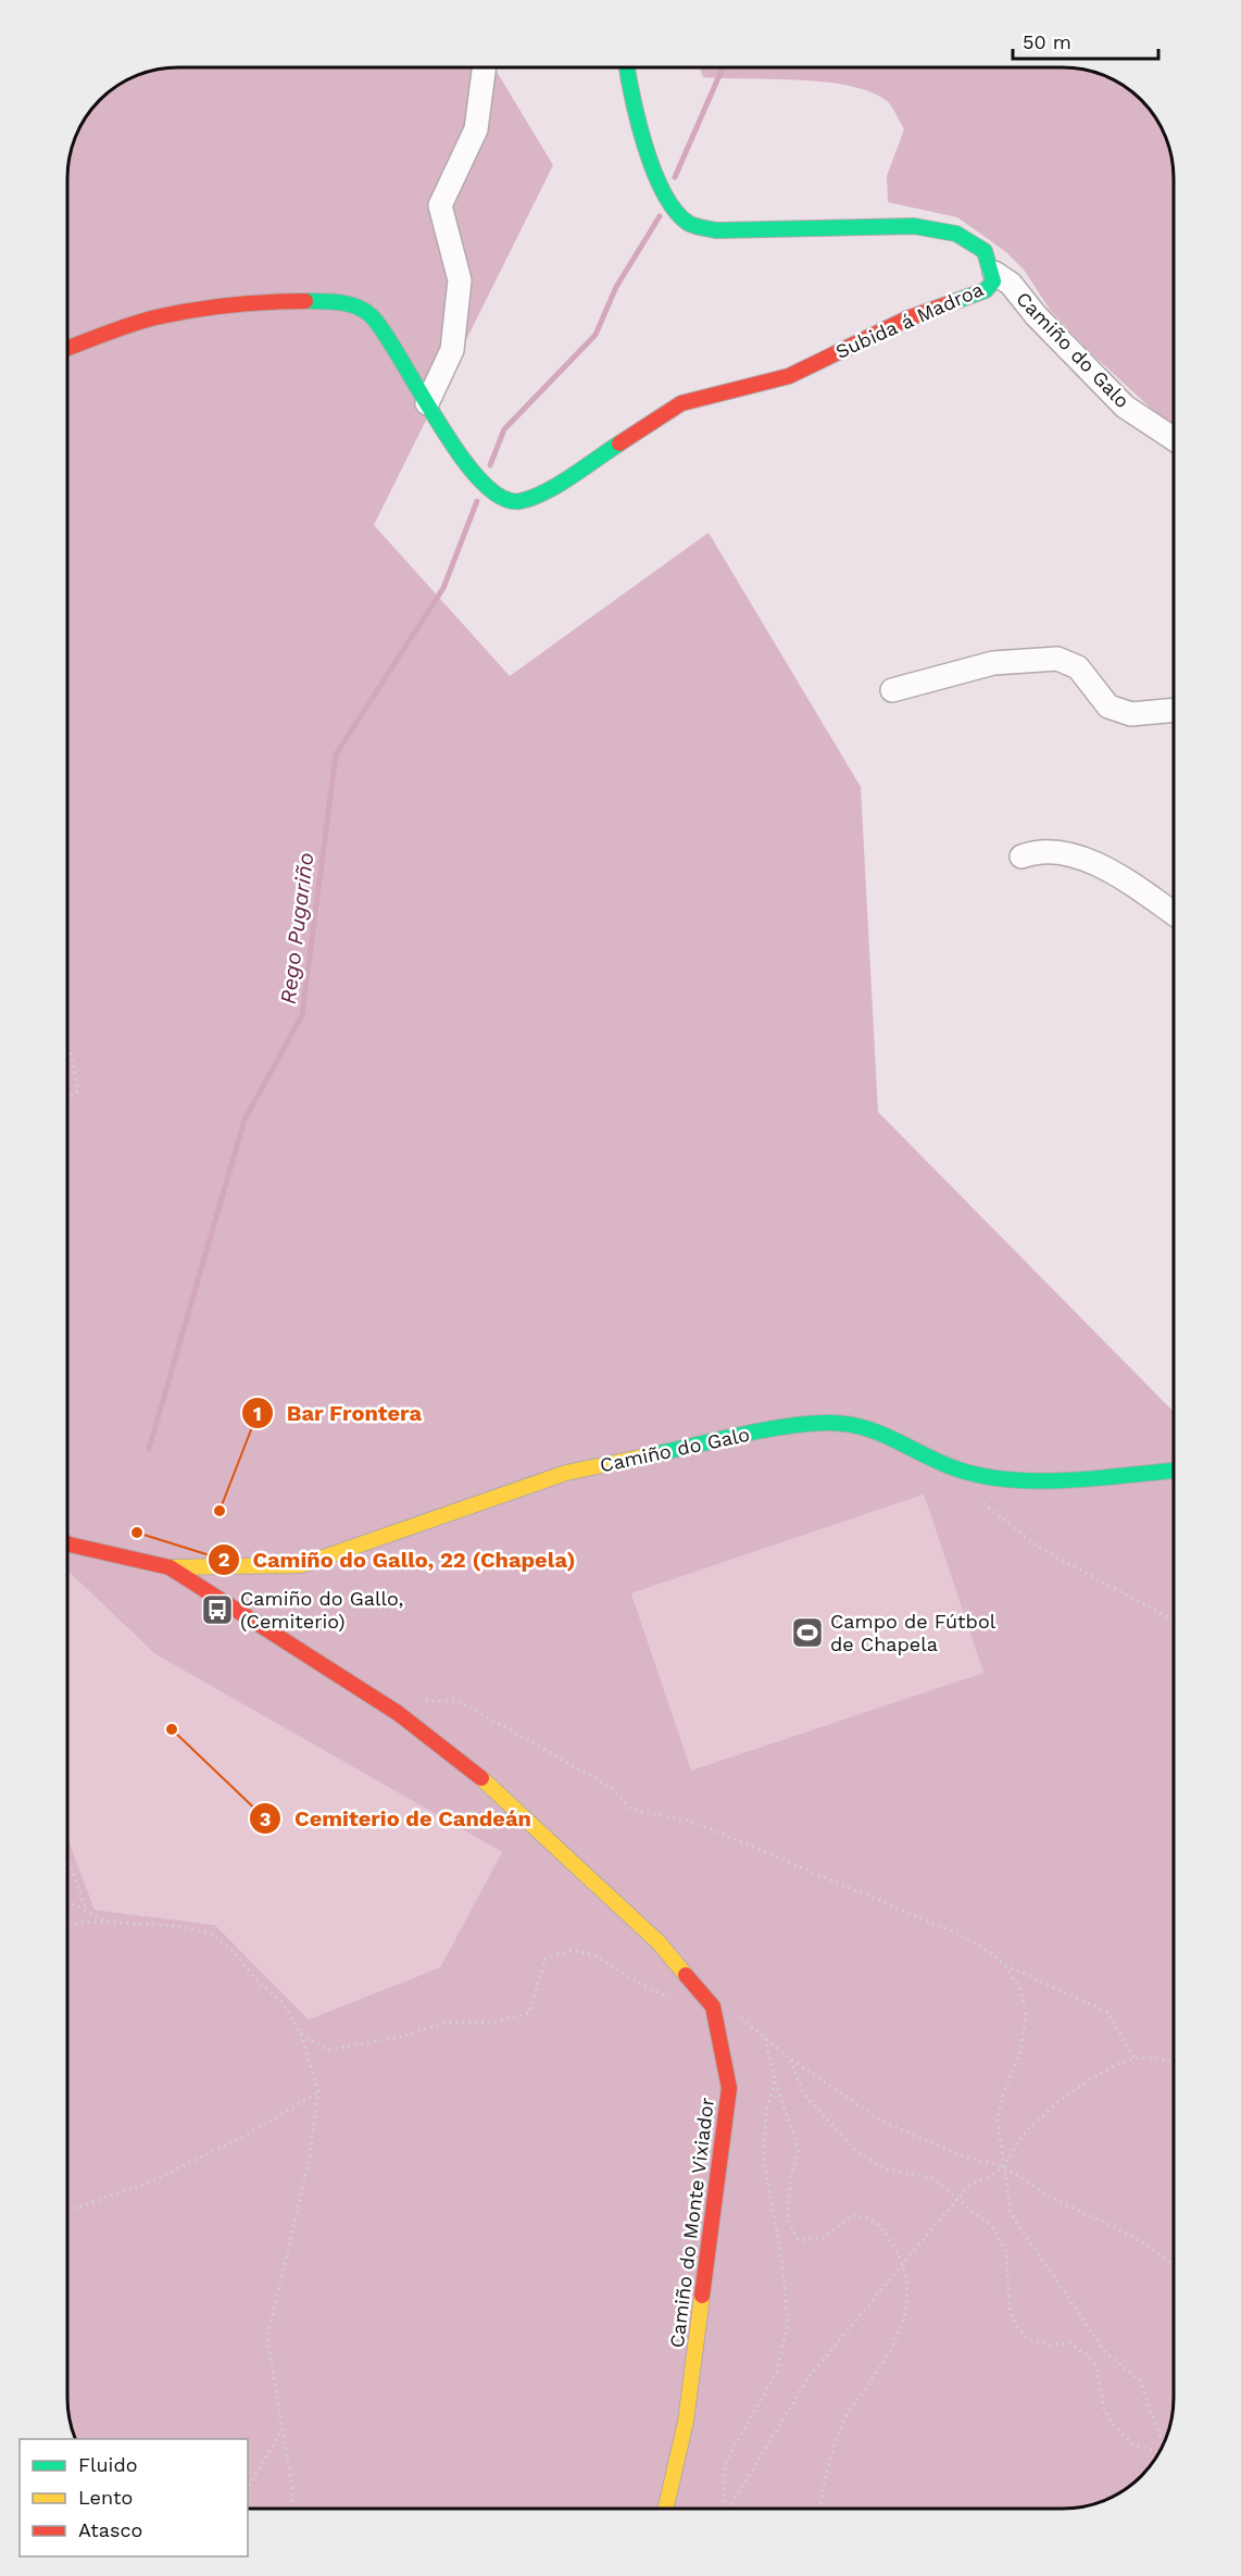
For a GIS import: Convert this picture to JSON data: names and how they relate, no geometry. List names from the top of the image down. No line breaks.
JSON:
{"streets":{"street":["Subida á Madroa","Camiño do Galo","Camiño do Monte Vixiador"]},"crossings":[["Subida á Madroa","Camiño do Galo"],["Camiño do Galo","Camiño do Monte Vixiador"]],"water":["Rego Pugariño"],"places":{"other":["Bar Frontera","Camiño do Gallo, 22 (Chapela)","Cemiterio de Candeán"],"bus stop":["Camiño do Gallo, (Cemiterio)"],"sports":["Campo de Fútbol de Chapela"]},"legend":["Fluido","Lento","Atasco"],"scale_bar":"50 m"}
